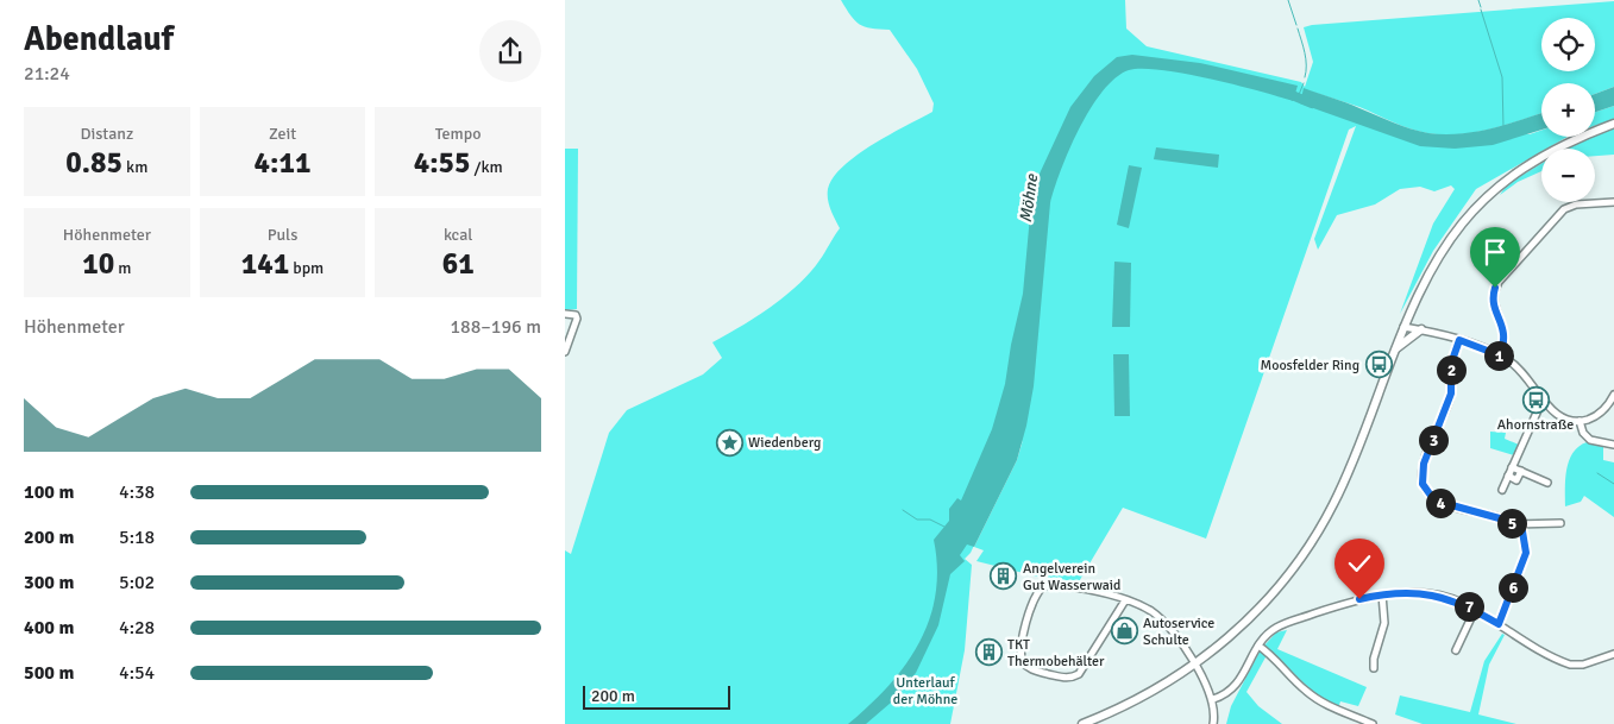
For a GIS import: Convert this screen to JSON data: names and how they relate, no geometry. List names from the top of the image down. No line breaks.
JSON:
{"water":["Möhne"],"parks":["Unterlauf der Möhne"],"places":{"bus stop":["Moosfelder Ring","Ahornstraße"],"place":["Wiedenberg"],"building":["Angelverein Gut Wasserwaid","TKT Thermobehälter"],"shop":["Autoservice Schulte"]},"scale_bar":"200 m","page":{"heading":["Abendlauf","21:24"],"map_buttons":["+","−"],"stats":[["Distanz","0.85 km"],["Zeit","4:11"],["Tempo","4:55 /km"],["Höhenmeter","10 m"],["Puls","141 bpm"],["kcal","61"]],"chart":["Höhenmeter","188–196 m"],"pins":["1","2","3","4","5","6","7"],"list":[{"name":"100 m","note":"4:38"},{"name":"200 m","note":"5:18"},{"name":"300 m","note":"5:02"},{"name":"400 m","note":"4:28"},{"name":"500 m","note":"4:54"}],"scale":"200 m"}}
